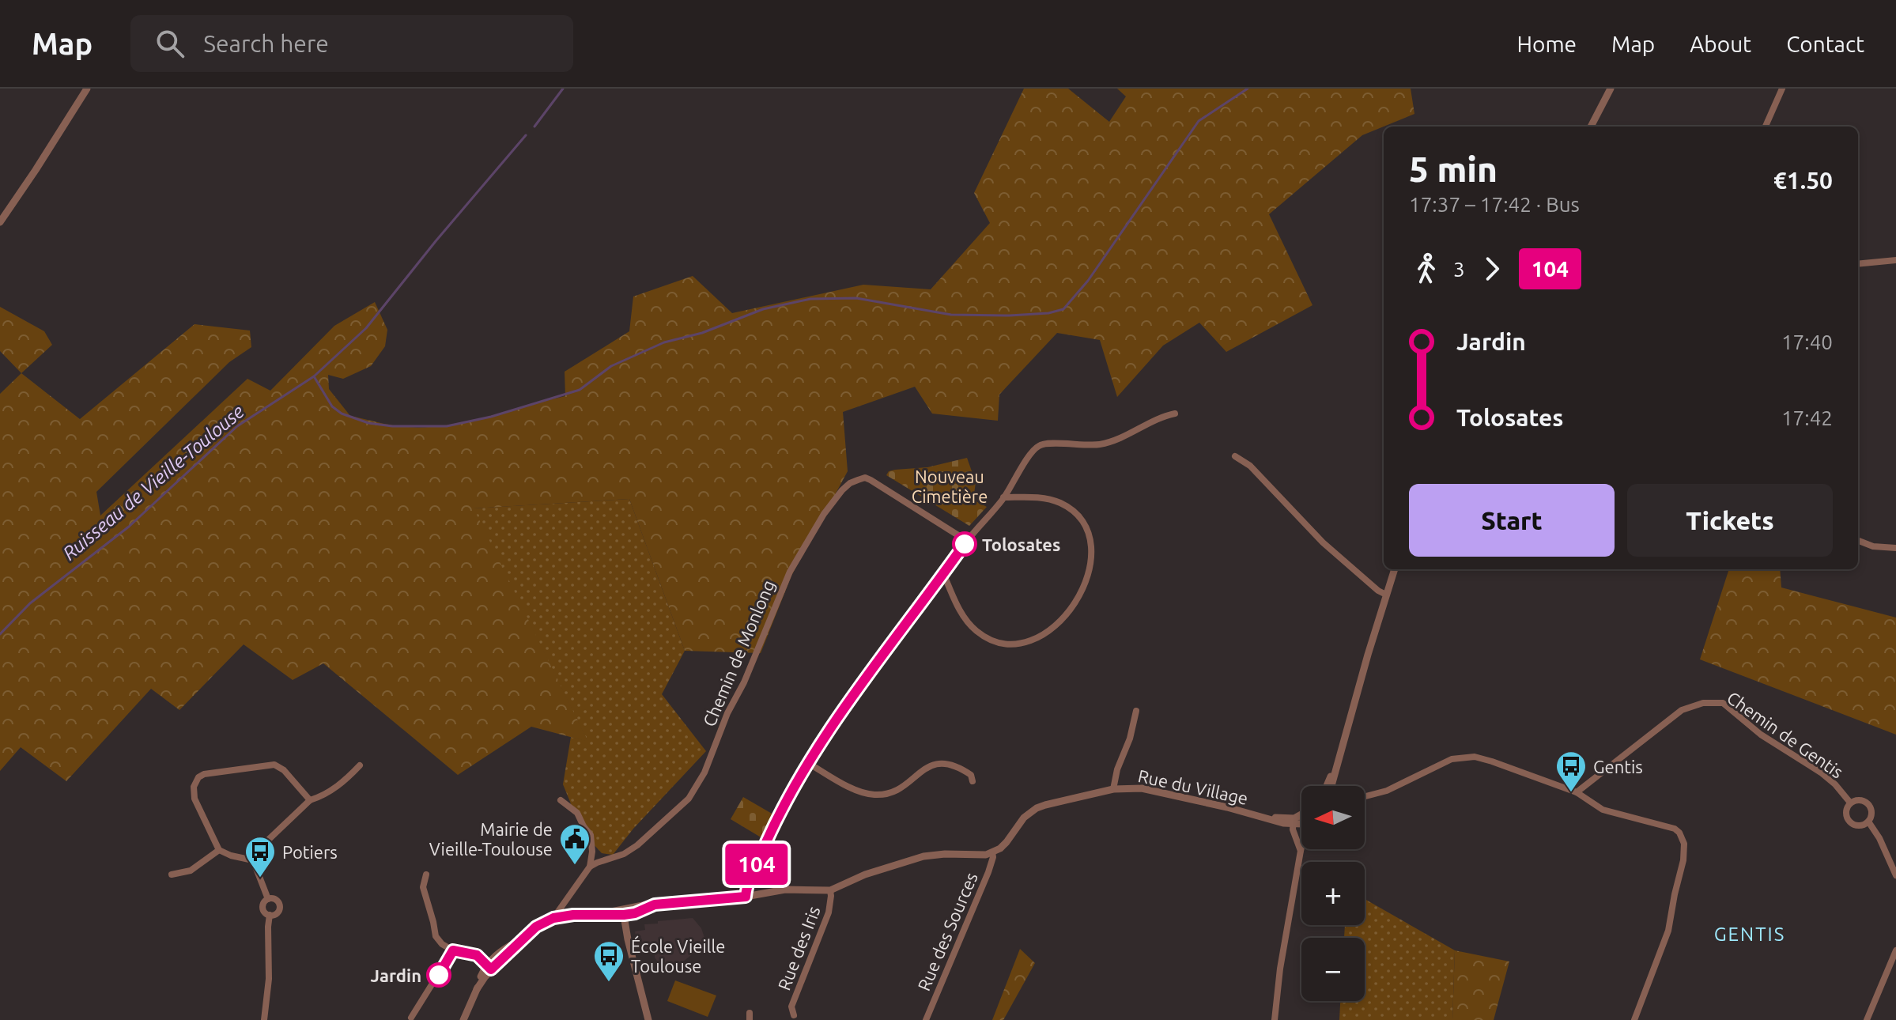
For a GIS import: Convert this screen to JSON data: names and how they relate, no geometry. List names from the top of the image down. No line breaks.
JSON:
{"streets":{"street":["Chemin de Monlong","Chemin de Gentis","Rue du Village","Rue des Sources","Rue des Iris"]},"crossings":[["Rue du Village","Rue des Sources"]],"districts":["GENTIS"],"water":["Ruisseau de Vieille-Toulouse"],"parks":["Nouveau Cimetière"],"places":{"other":["Tolosates","Jardin"],"bus stop":["Gentis","Potiers","École Vieille Toulouse"],"public building":["Mairie de Vieille-Toulouse"]},"lines":["bus line 104"],"north":"left","page":{"header":"Map","search":"Search here","nav":["Home","Map","About","Contact"],"on_map":"104","heading":["5 min","17:37 – 17:42 · Bus","€1.50"],"legs":["3","104"],"list":[{"name":"Jardin","value":"17:40"},{"name":"Tolosates","value":"17:42"}],"buttons":["Start","Tickets"],"map_buttons":["+","−"]}}
